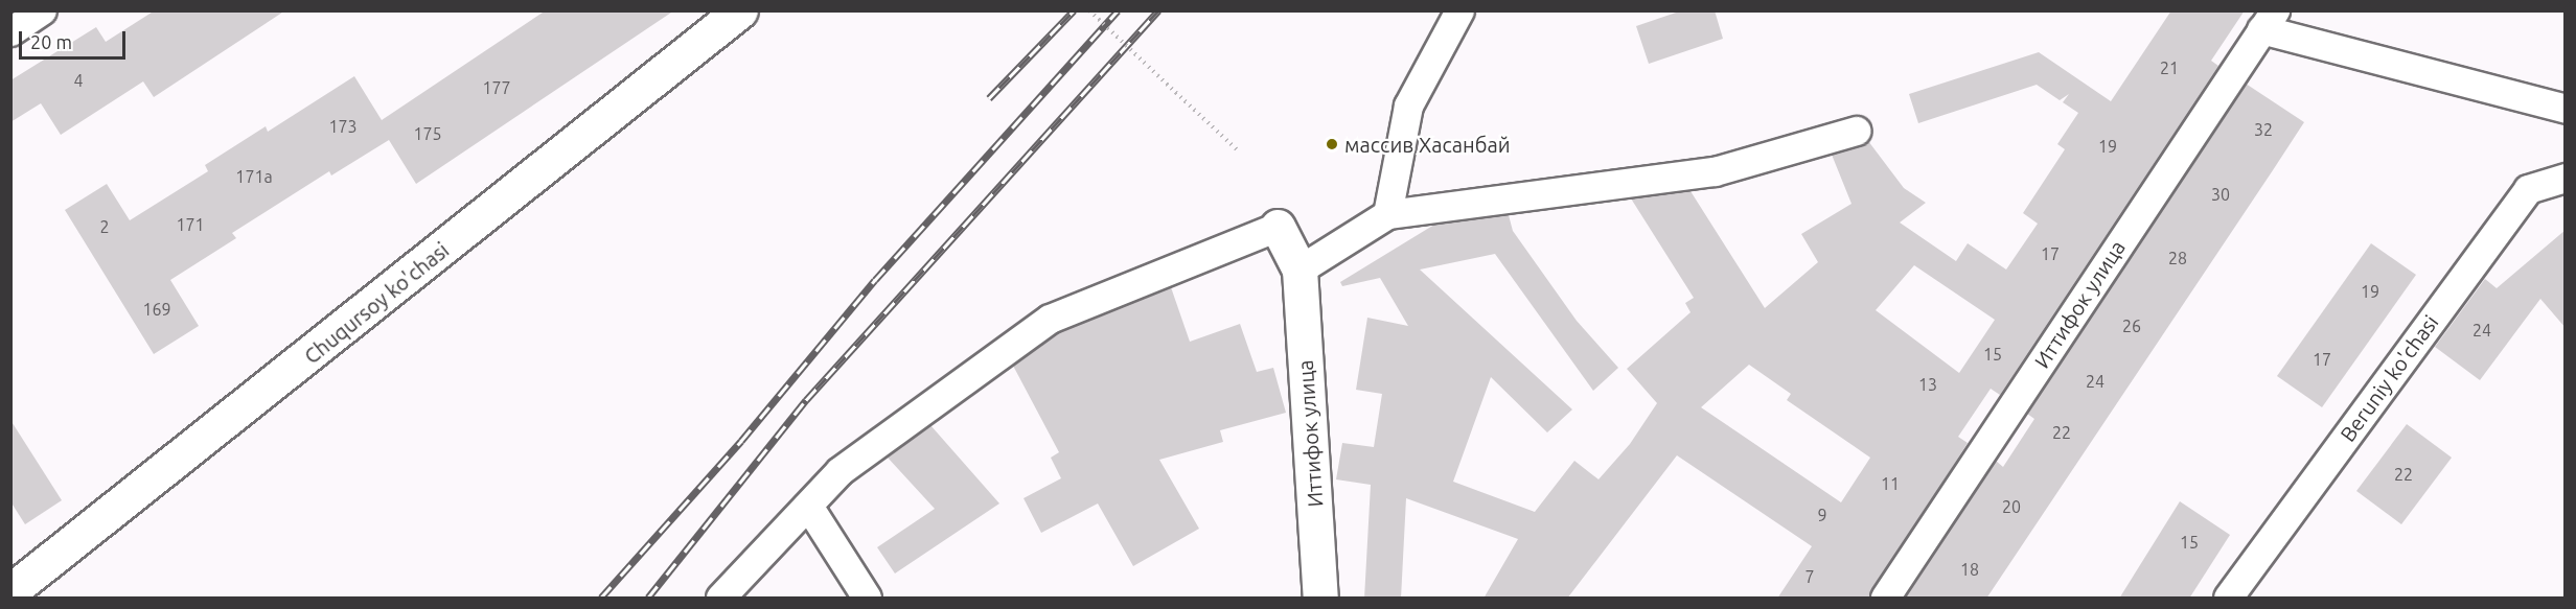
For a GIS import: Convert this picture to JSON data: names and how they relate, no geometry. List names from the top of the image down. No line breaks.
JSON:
{"streets":{"street":["Chuqursoy ko'chasi","Иттифок улица","Beruniy ko'chasi"]},"places":["массив Хасанбай"],"house_numbers":["21","4","177","173","32","175","19","171a","30","171","2","17","28","19","169","26","24","15","17","24","13","22","22","11","20","9","15","18","7"],"scale_bar":"20 m"}
